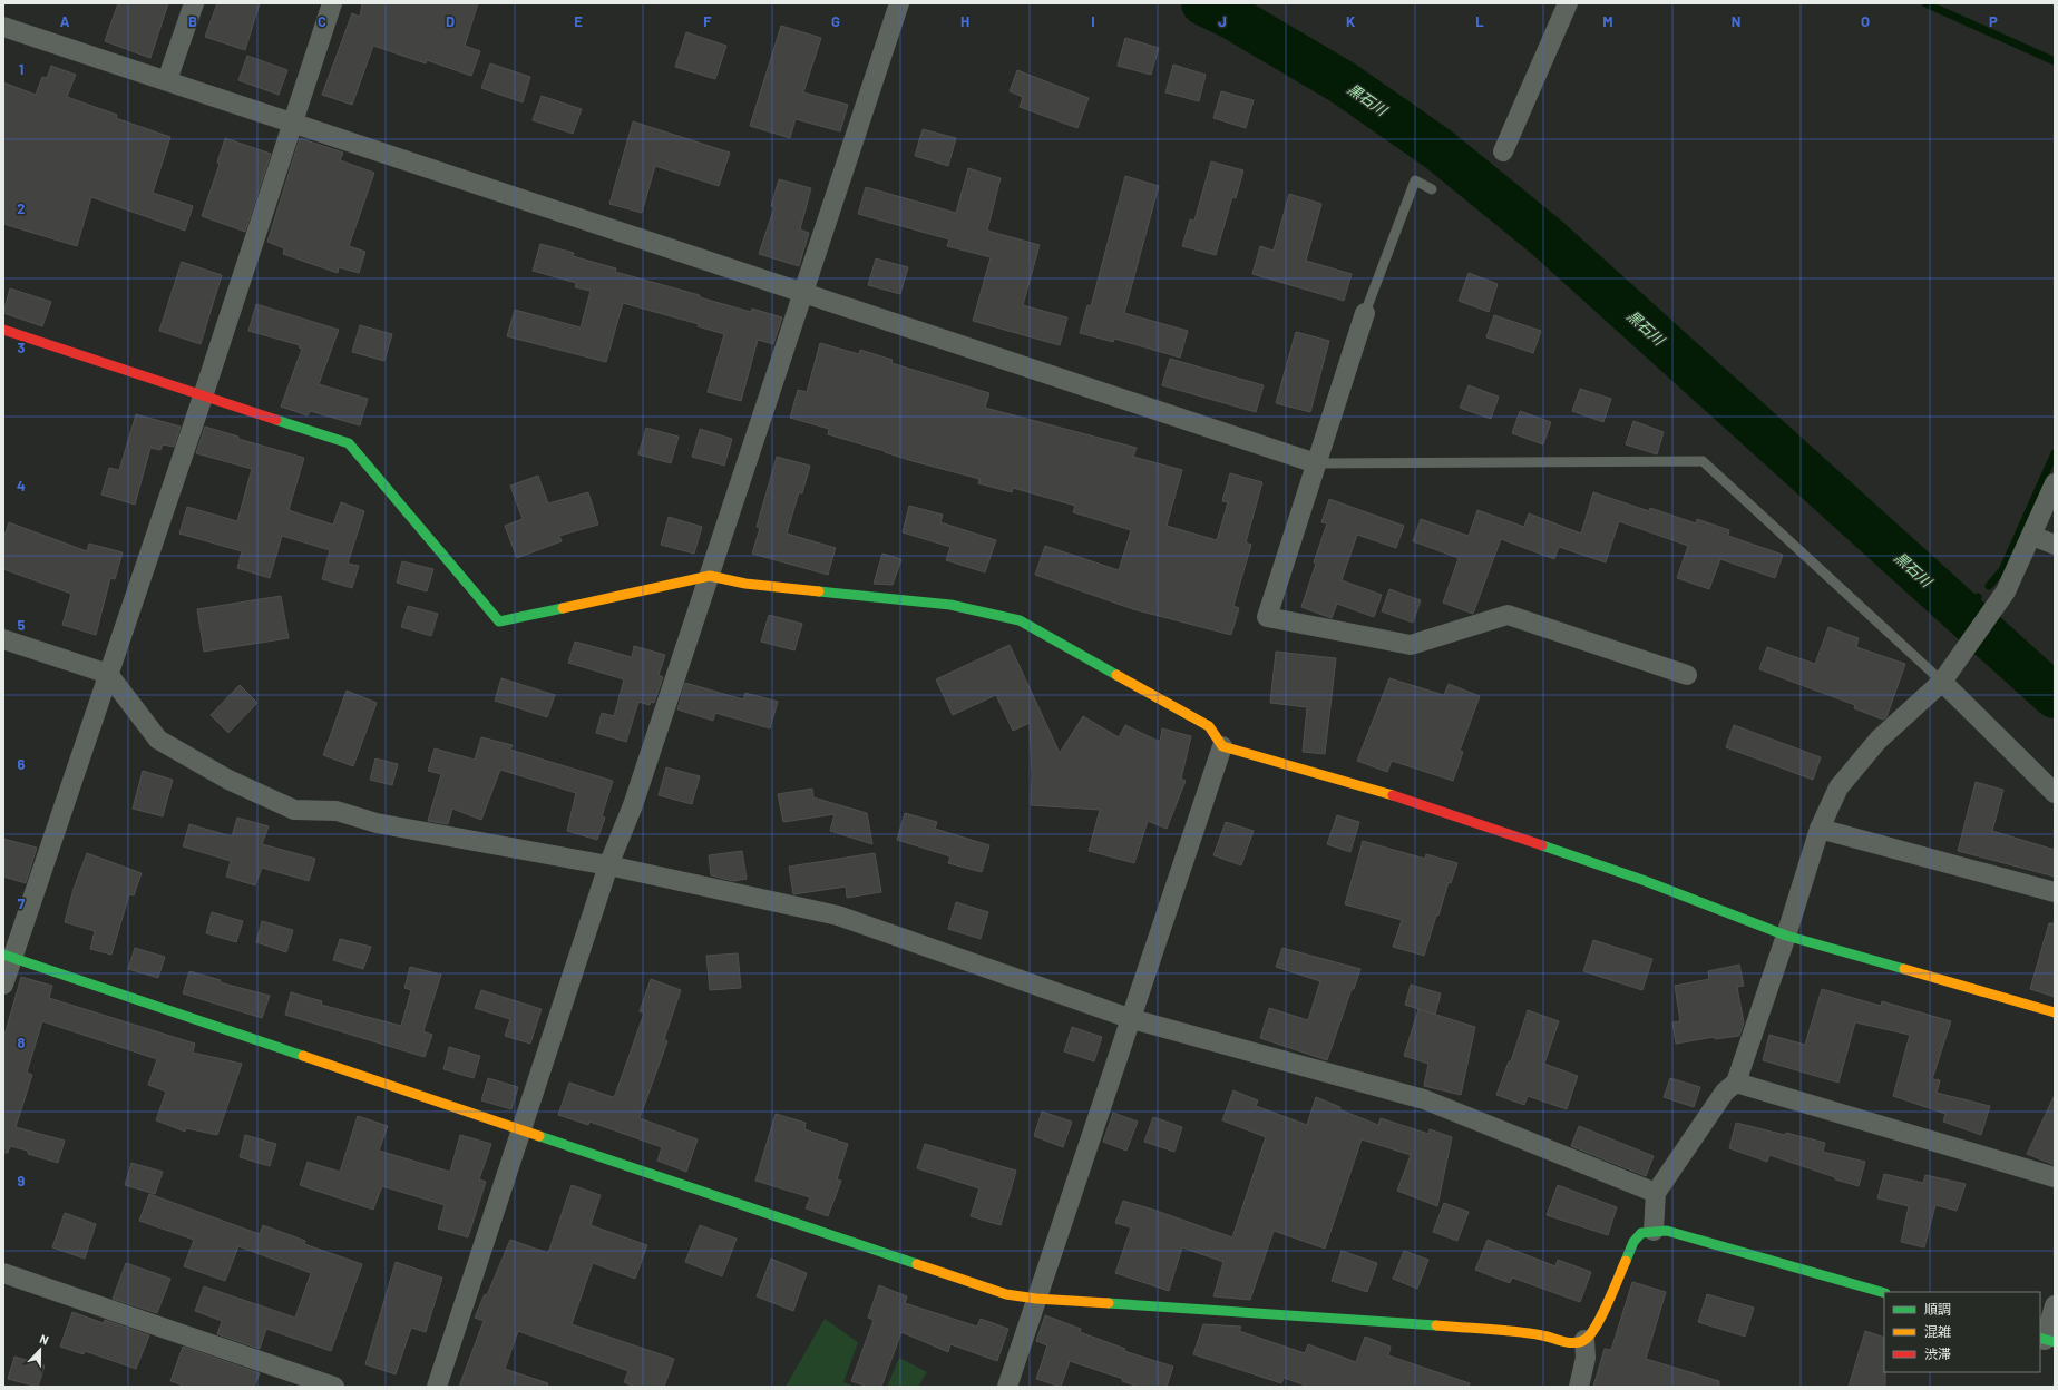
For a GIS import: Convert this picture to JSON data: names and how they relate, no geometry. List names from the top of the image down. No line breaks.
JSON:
{"water":["黒石川"],"legend":["順調","混雑","渋滞"],"north":"top","grid":{"columns":["A","B","C","D","E","F","G","H","I","J","K","L","M","N","O","P"],"rows":["1","2","3","4","5","6","7","8","9"]}}
